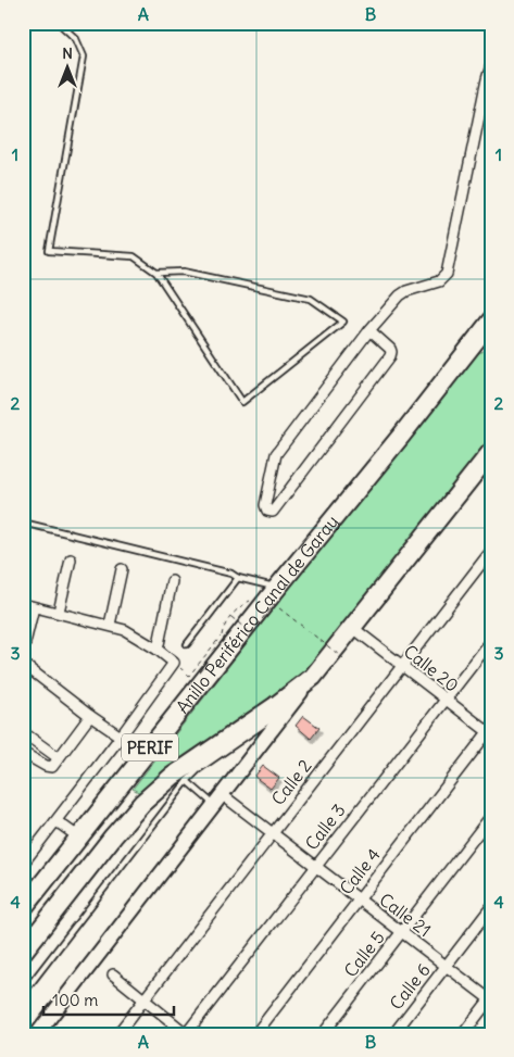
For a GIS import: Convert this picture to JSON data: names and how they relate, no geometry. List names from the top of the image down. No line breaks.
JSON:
{"streets":{"highway":["Anillo Periférico Canal de Garay","PERIF"],"street":["Calle 20","Calle 2","Calle 3","Calle 4","Calle 21","Calle 5","Calle 6"]},"crossings":[["Calle 20","PERIF"],["Calle 20","Calle 2"],["Calle 20","Calle 3"],["Calle 20","Calle 4"],["PERIF","Calle 21"],["Calle 2","Calle 21"],["Calle 3","Calle 21"],["Calle 4","Calle 21"],["Calle 21","Calle 5"],["Calle 21","Calle 6"]],"scale_bar":"100 m","north":"top","grid":{"columns":["A","B"],"rows":["1","2","3","4"]}}
